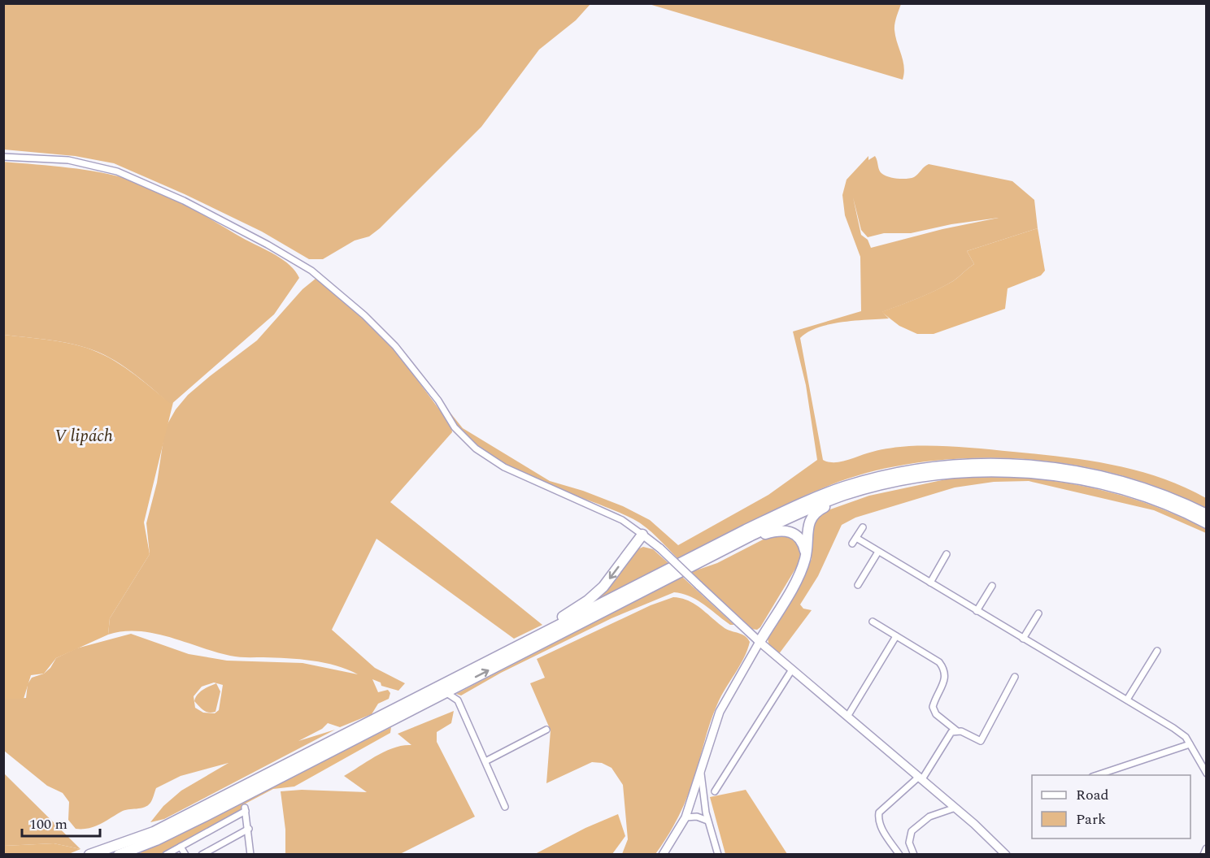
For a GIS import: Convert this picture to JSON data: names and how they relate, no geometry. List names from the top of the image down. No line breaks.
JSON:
{"parks":["V lipách"],"legend":["Road","Park"],"scale_bar":"100 m"}
